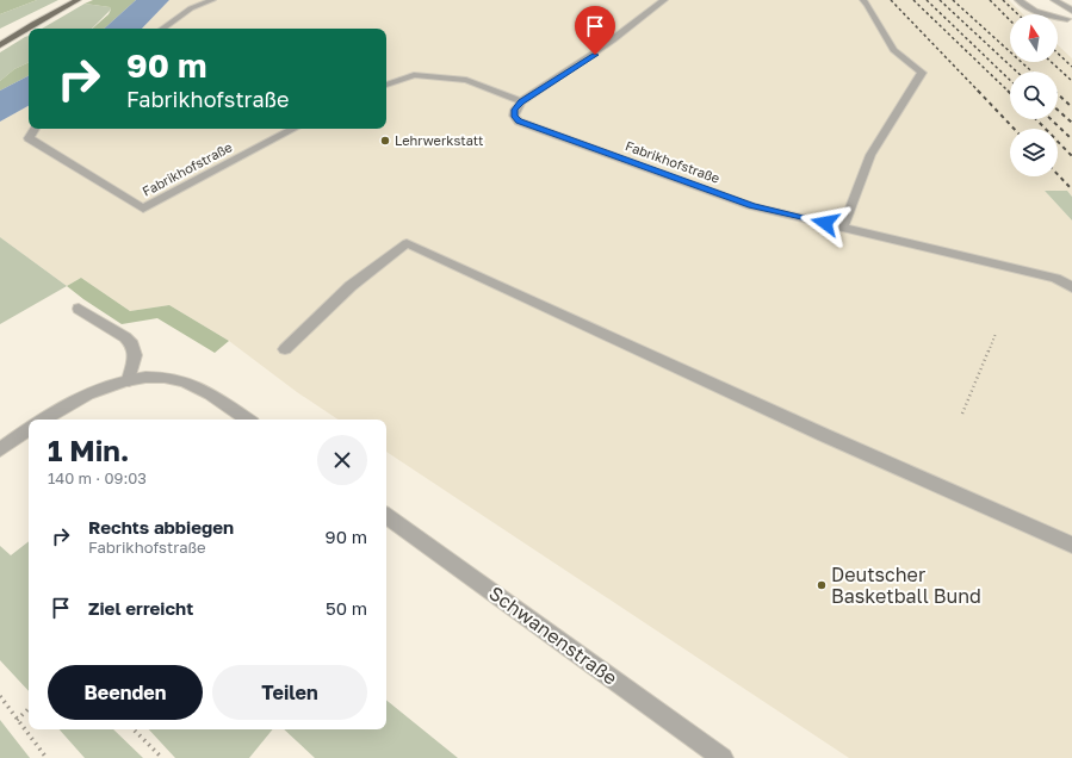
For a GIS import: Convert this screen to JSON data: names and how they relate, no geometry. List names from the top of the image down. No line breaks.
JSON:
{"streets":{"street":["Fabrikhofstraße","Schwanenstraße"]},"places":["Lehrwerkstatt","Deutscher Basketball Bund"],"north":"top","page":{"turn":["90 m","Fabrikhofstraße"],"heading":["1 Min.","140 m · 09:03"],"list":[{"name":"Rechts abbiegen","note":"Fabrikhofstraße","value":"90 m"},{"name":"Ziel erreicht","value":"50 m"}],"buttons":["Beenden","Teilen"]}}
